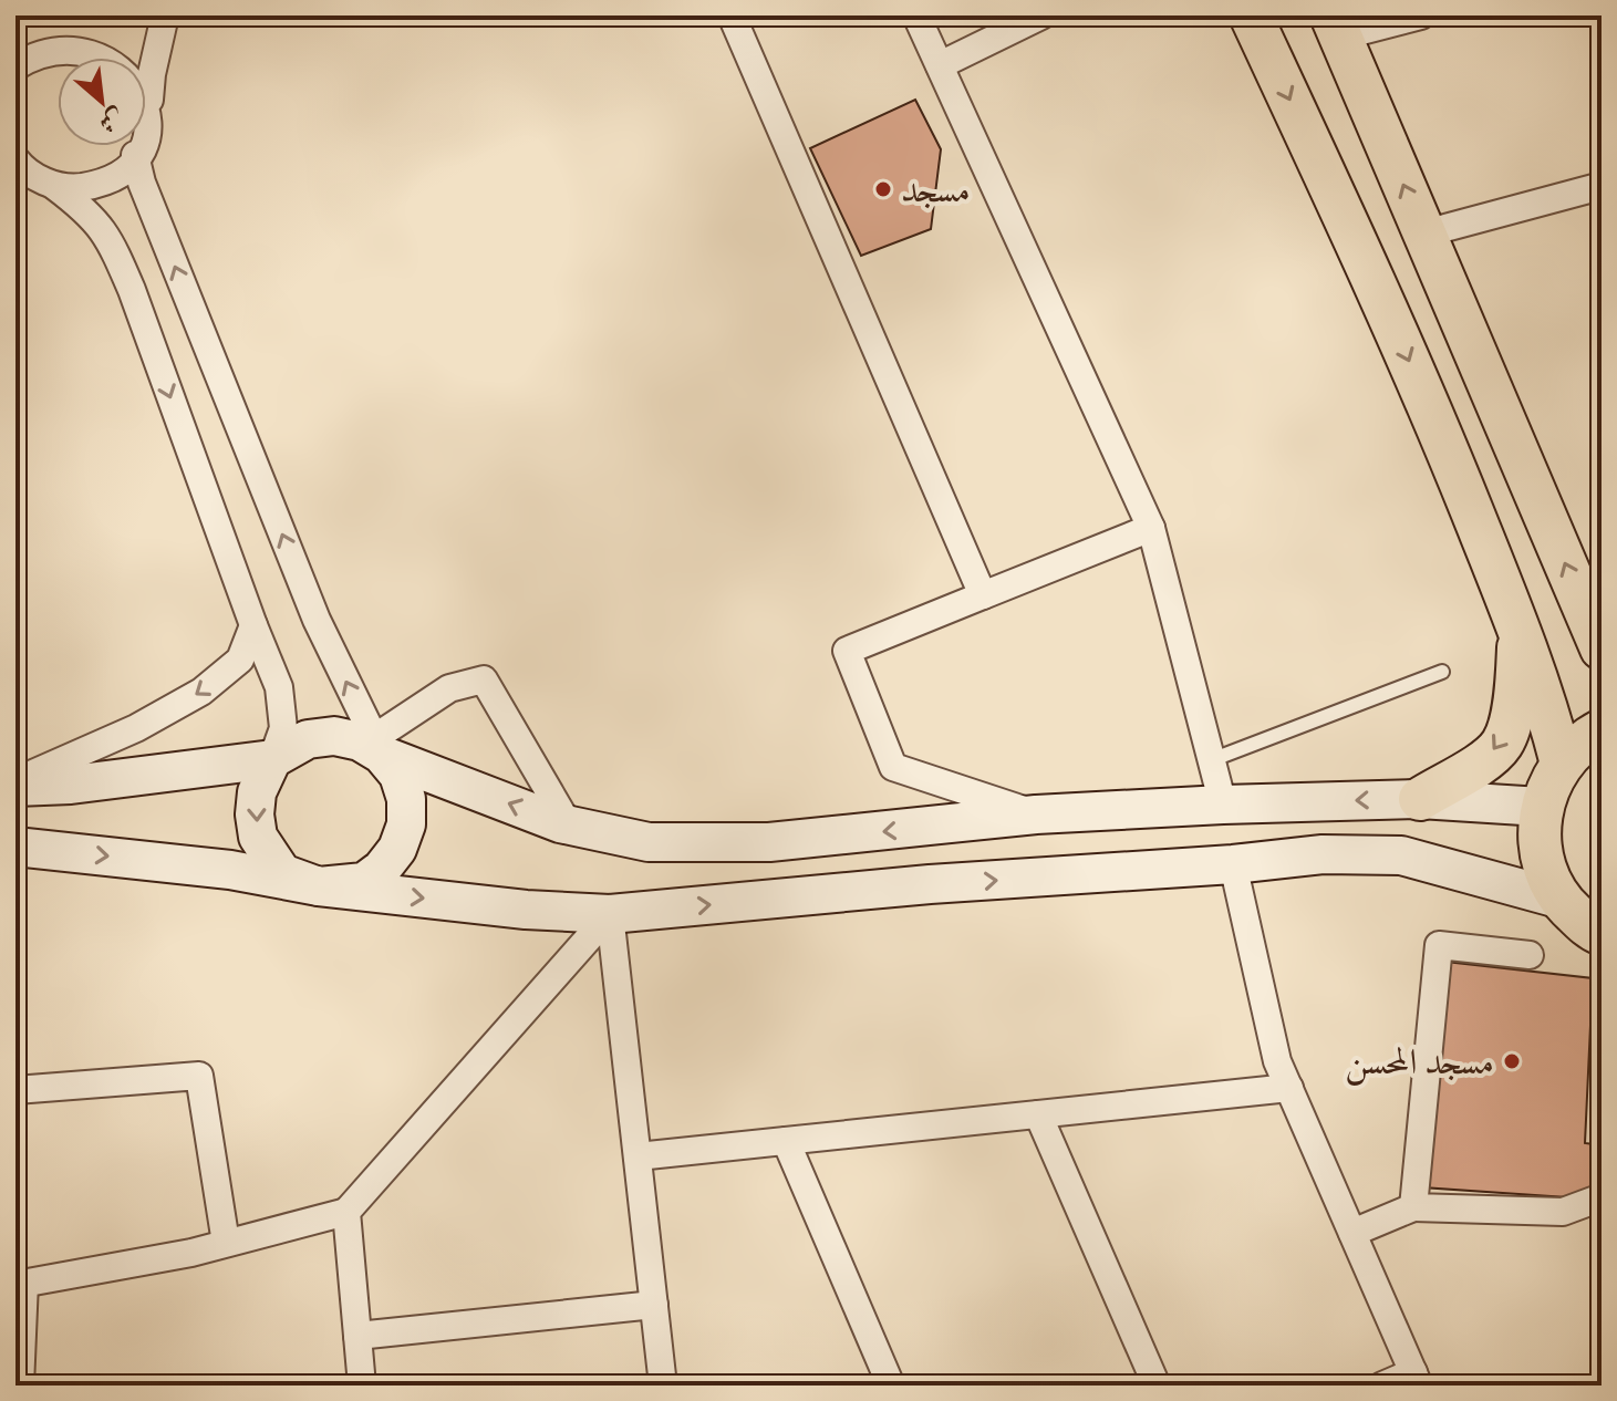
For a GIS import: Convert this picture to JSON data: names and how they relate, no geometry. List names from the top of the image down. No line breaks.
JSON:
{"places":["مسجد","مسجد المحسن"],"north":"bottom right"}
